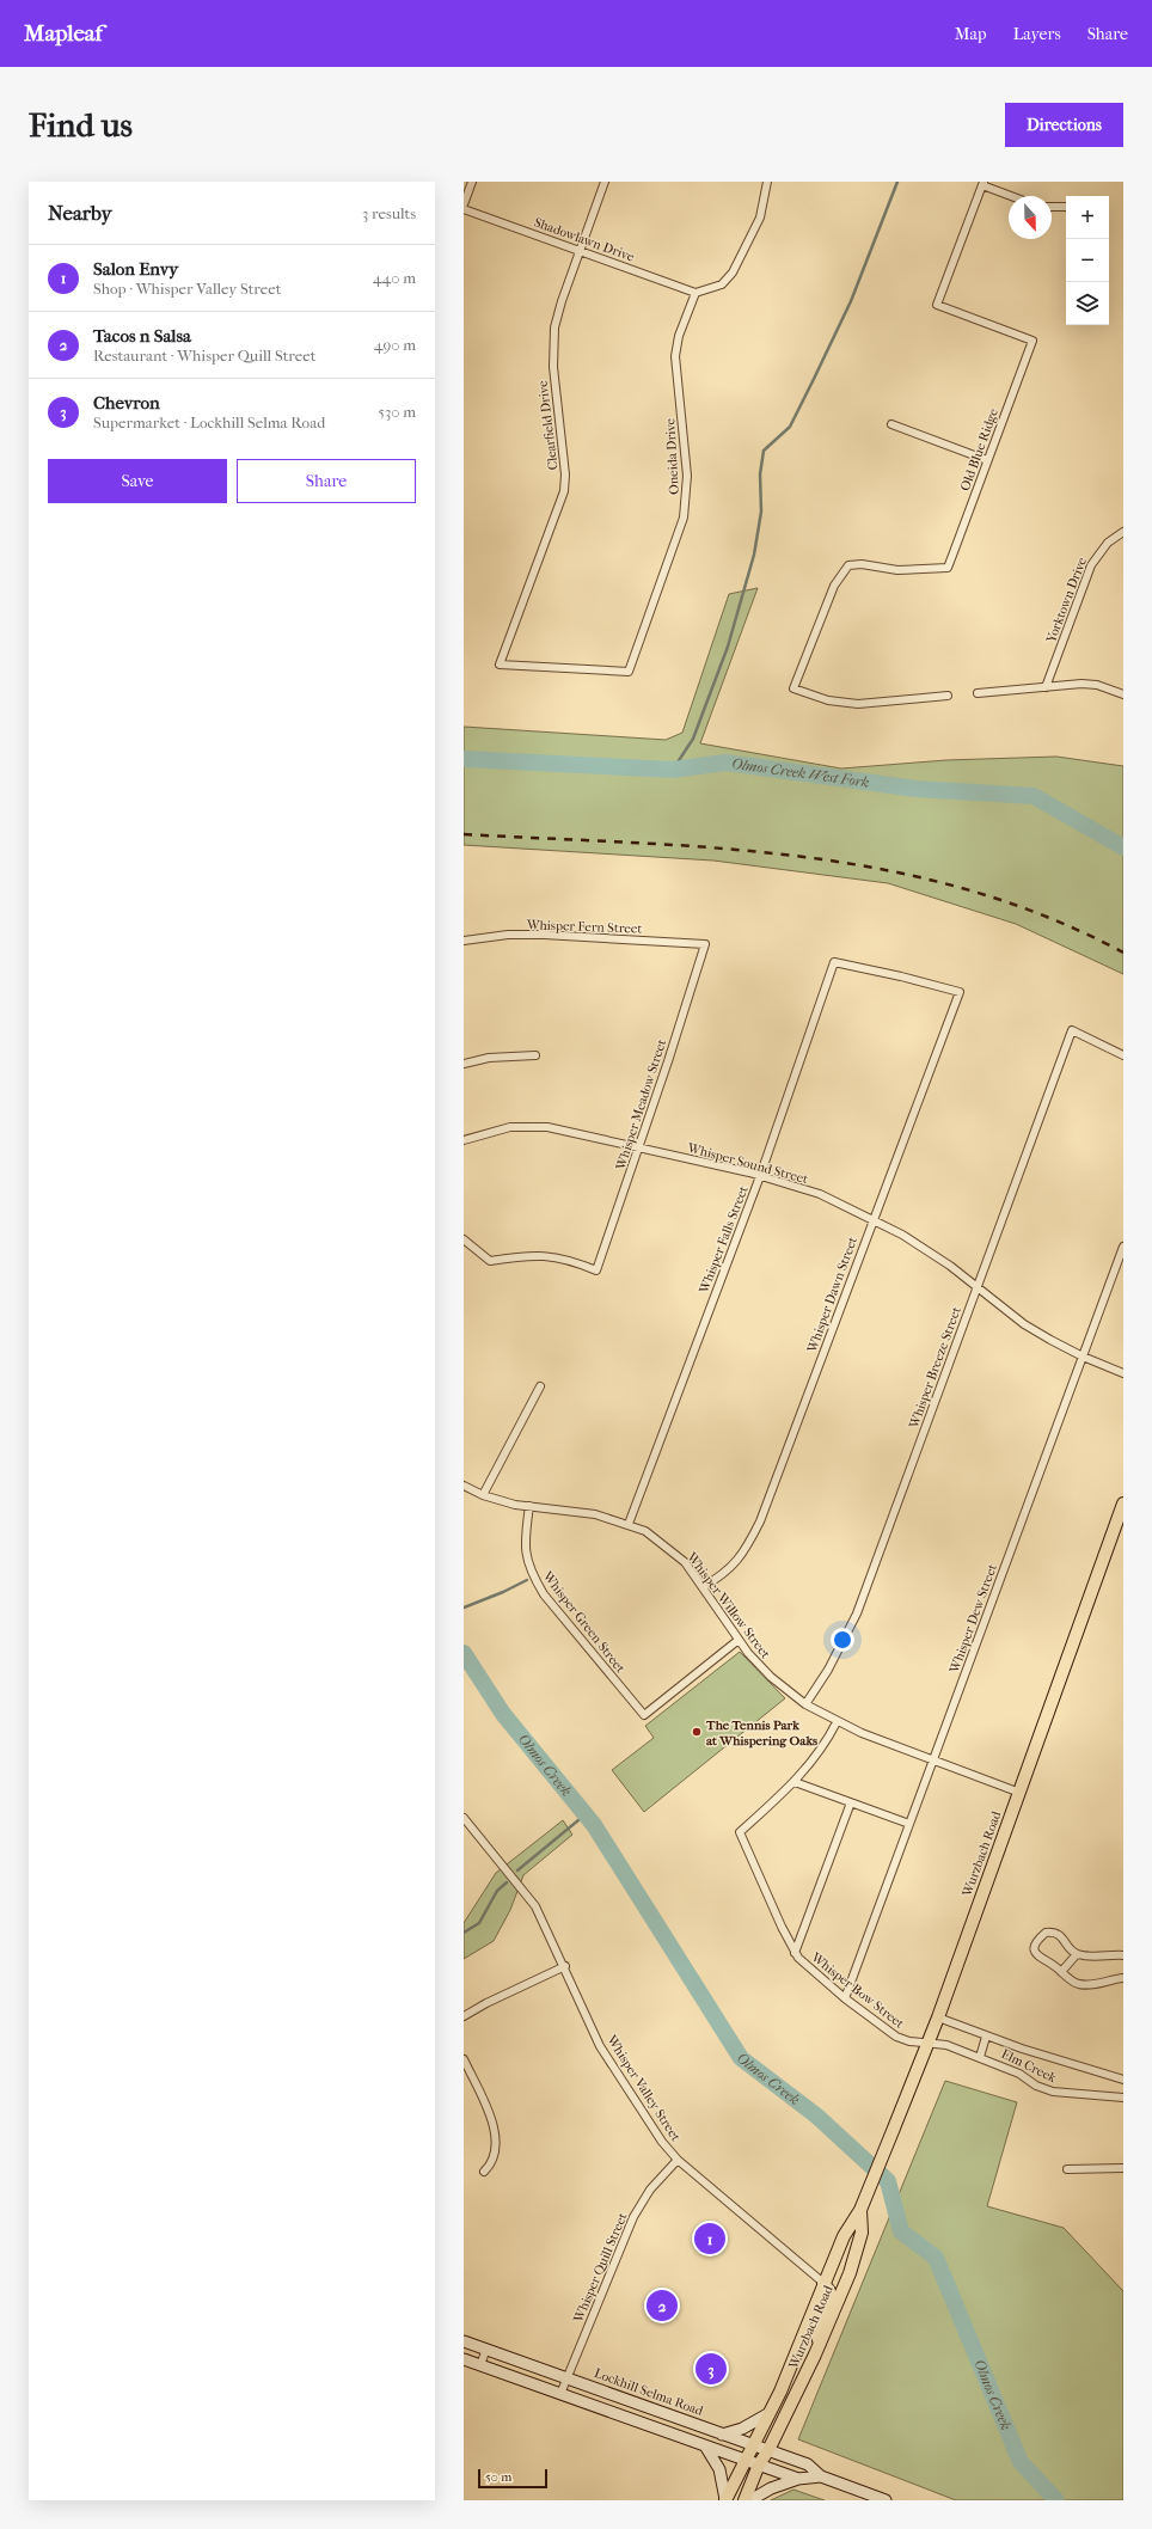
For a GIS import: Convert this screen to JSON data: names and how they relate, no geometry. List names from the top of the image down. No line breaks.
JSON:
{"streets":{"main road":["Wurzbach Road","Lockhill Selma Road"],"street":["Shadowlawn Drive","Clearfield Drive","Old Blue Ridge","Oneida Drive","Yorktown Drive","Whisper Fern Street","Whisper Meadow Street","Whisper Sound Street","Whisper Falls Street","Whisper Dawn Street","Whisper Breeze Street","Whisper Willow Street","Whisper Dew Street","Whisper Green Street","Whisper Bow Street","Elm Creek","Whisper Valley Street","Whisper Quill Street"]},"crossings":[["Shadowlawn Drive","Clearfield Drive"],["Shadowlawn Drive","Oneida Drive"],["Clearfield Drive","Oneida Drive"],["Whisper Fern Street","Whisper Meadow Street"],["Whisper Meadow Street","Whisper Sound Street"],["Whisper Sound Street","Whisper Falls Street"],["Whisper Sound Street","Whisper Dawn Street"],["Whisper Sound Street","Whisper Breeze Street"],["Whisper Sound Street","Whisper Dew Street"],["Whisper Falls Street","Whisper Dawn Street"],["Whisper Falls Street","Whisper Willow Street"],["Whisper Dawn Street","Whisper Willow Street"],["Whisper Breeze Street","Whisper Willow Street"],["Whisper Willow Street","Whisper Dew Street"],["Whisper Willow Street","Whisper Green Street"],["Whisper Willow Street","Wurzbach Road"],["Whisper Dew Street","Whisper Bow Street"],["Wurzbach Road","Whisper Bow Street"],["Wurzbach Road","Elm Creek"],["Wurzbach Road","Whisper Valley Street"],["Wurzbach Road","Lockhill Selma Road"],["Whisper Bow Street","Elm Creek"],["Whisper Valley Street","Whisper Quill Street"],["Whisper Quill Street","Lockhill Selma Road"]],"water":["Olmos Creek West Fork","Olmos Creek"],"places":["The Tennis Park at Whispering Oaks"],"scale_bar":"50 m","north":"bottom","page":{"header":"Mapleaf","nav":["Map","Layers","Share"],"buttons":["Directions",["Save","Share"]],"title":"Find us","heading":["Nearby","3 results"],"map_buttons":["+","−"],"list":[{"mark":"1","name":"Salon Envy","note":"Shop · Whisper Valley Street","value":"440 m"},{"mark":"2","name":"Tacos n Salsa","note":"Restaurant · Whisper Quill Street","value":"490 m"},{"mark":"3","name":"Chevron","note":"Supermarket · Lockhill Selma Road","value":"530 m"}],"pins":["1","2","3"],"scale":"50 m"}}
